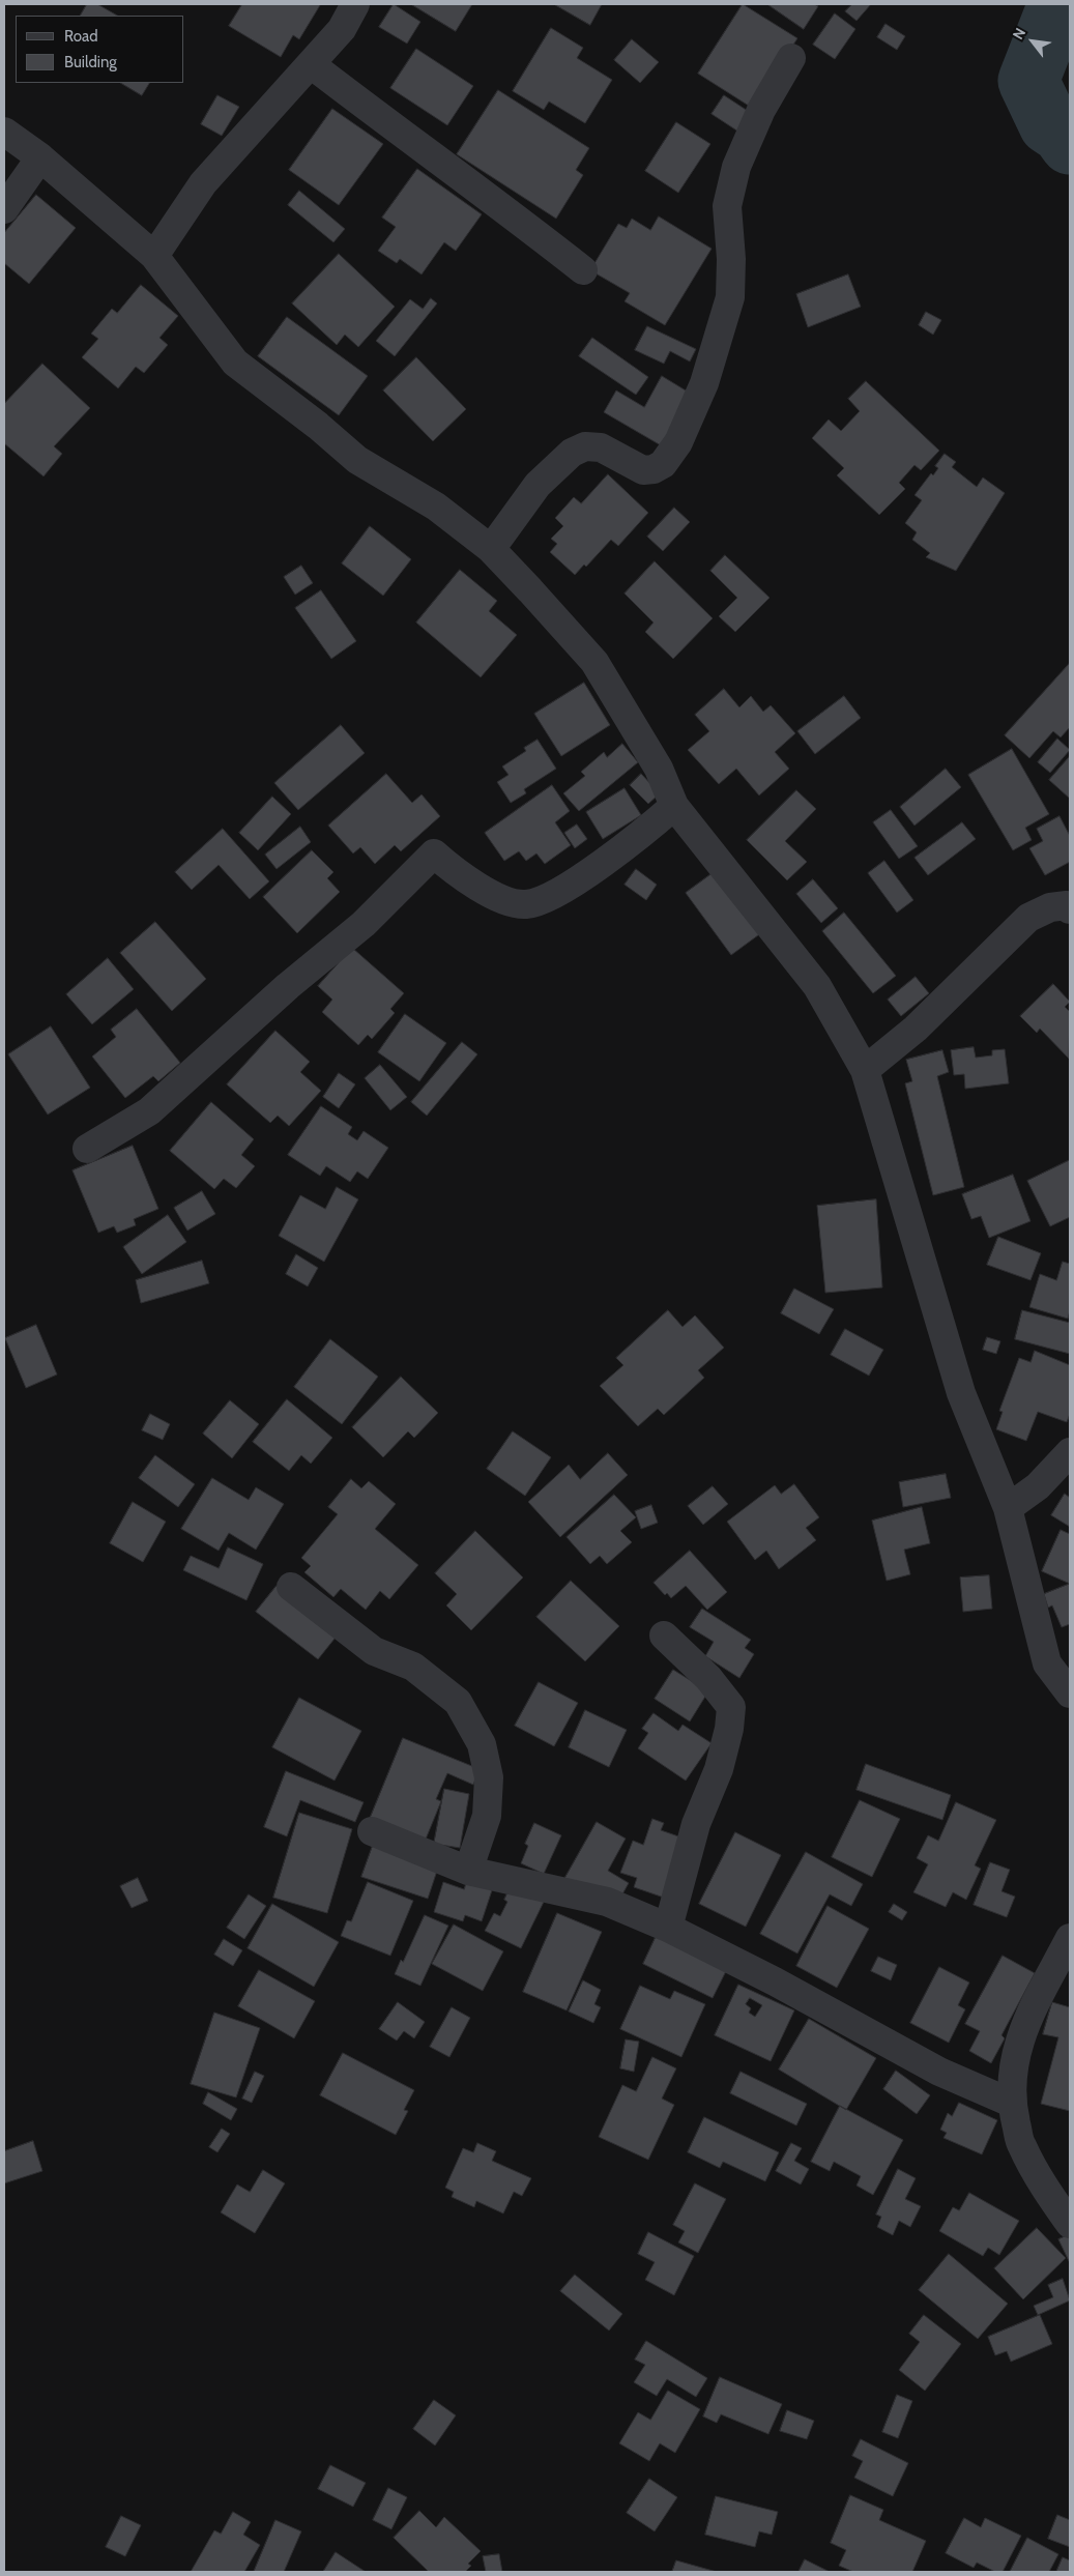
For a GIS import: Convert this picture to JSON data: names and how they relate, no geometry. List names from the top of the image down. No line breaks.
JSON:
{"legend":["Road","Building"],"north":"top left"}
